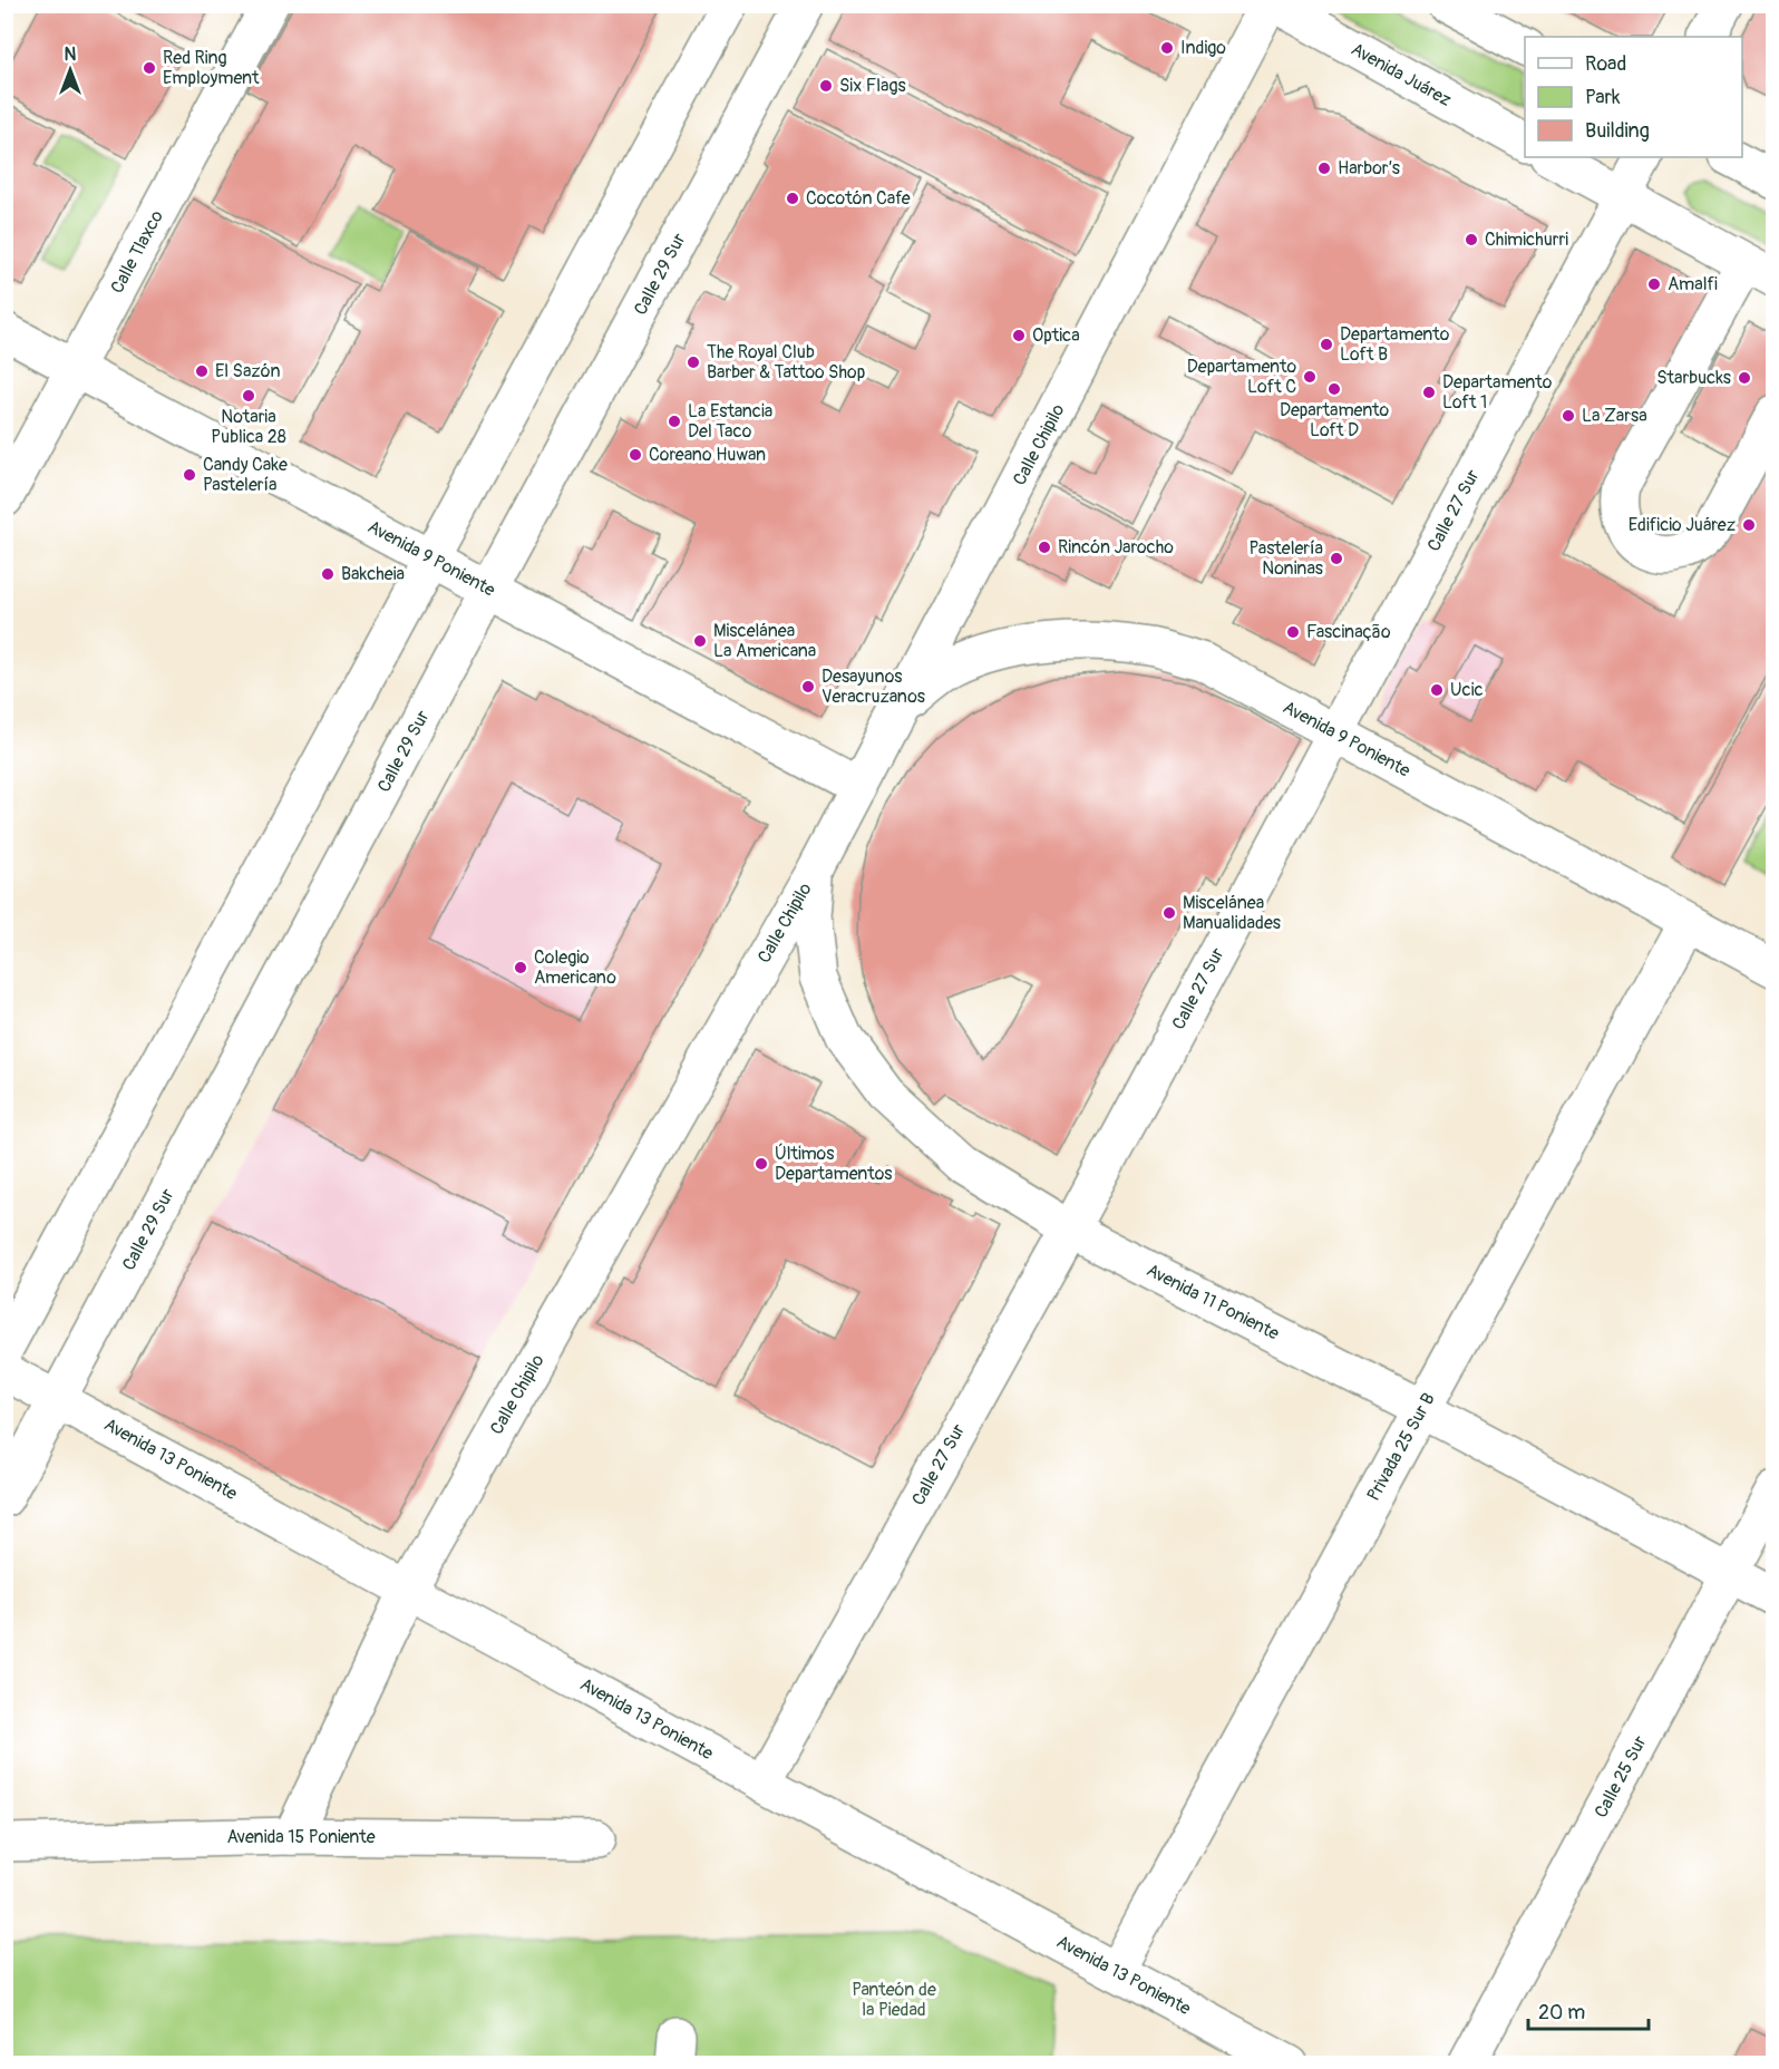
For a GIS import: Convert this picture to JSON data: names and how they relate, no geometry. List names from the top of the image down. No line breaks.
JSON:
{"streets":{"street":["Avenida Juárez","Calle Tlaxco","Calle 29 Sur","Calle Chipilo","Calle 27 Sur","Avenida 9 Poniente","Avenida 11 Poniente","Privada 25 Sur B","Avenida 13 Poniente","Calle 25 Sur","Avenida 15 Poniente"]},"crossings":[["Calle Tlaxco","Avenida 9 Poniente"],["Calle 29 Sur","Avenida 9 Poniente"],["Calle 29 Sur","Avenida 13 Poniente"],["Calle Chipilo","Avenida 9 Poniente"],["Calle Chipilo","Avenida 11 Poniente"],["Calle Chipilo","Avenida 13 Poniente"],["Calle Chipilo","Avenida 15 Poniente"],["Calle 27 Sur","Avenida 9 Poniente"],["Calle 27 Sur","Avenida 11 Poniente"],["Calle 27 Sur","Avenida 13 Poniente"],["Avenida 9 Poniente","Privada 25 Sur B"],["Avenida 11 Poniente","Privada 25 Sur B"],["Avenida 11 Poniente","Calle 25 Sur"],["Privada 25 Sur B","Avenida 13 Poniente"]],"parks":["Panteón de la Piedad"],"places":["Indigo","Red Ring Employment","Six Flags","Harbor’s","Cocotón Cafe","Chimichurri","Amalfi","Optica","Departamento Loft B","The Royal Club Barber & Tattoo Shop","El Sazón","Departamento Loft C","Starbucks","Departamento Loft D","Departamento Loft 1","Notaria Publica 28","La Zarsa","La Estancia Del Taco","Coreano Huwan","Candy Cake Pastelería","Edificio Juárez","Rincón Jarocho","Pastelería Noninas","Bakcheia","Fascinação","Miscelánea La Americana","Desayunos Veracruzanos","Ucic","Miscelánea Manualidades","Colegio Americano","Últimos Departamentos"],"legend":["Road","Park","Building"],"scale_bar":"20 m","north":"top"}
